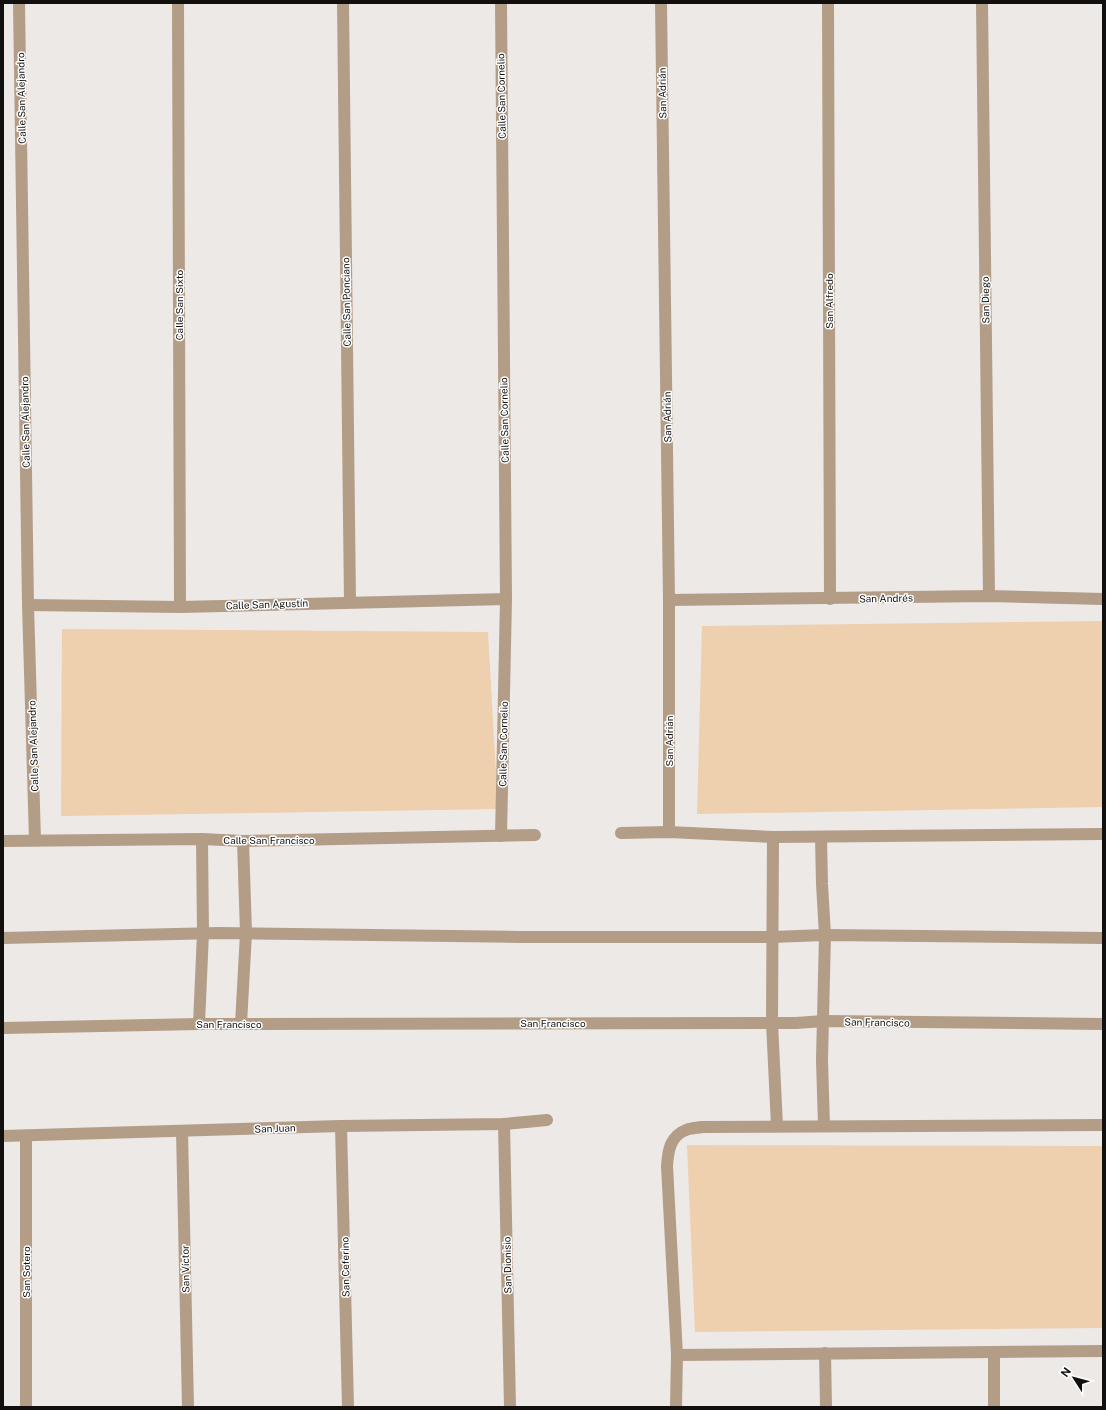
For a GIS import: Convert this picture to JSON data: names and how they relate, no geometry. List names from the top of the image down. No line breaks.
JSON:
{"streets":{"street":["San Adrián","Calle San Cornelio","Calle San Alejandro","San Diego","San Alfredo","Calle San Ponciano","Calle San Sixto","San Andrés","Calle San Agustín","Calle San Francisco","San Francisco","San Juan","San Dionisio","San Ceferino","San Víctor","San Sotero"]},"crossings":[["San Adrián","San Andrés"],["Calle San Cornelio","Calle San Agustín"],["Calle San Cornelio","Calle San Francisco"],["Calle San Alejandro","Calle San Agustín"],["Calle San Alejandro","Calle San Francisco"],["San Diego","San Andrés"],["San Alfredo","San Andrés"],["Calle San Ponciano","Calle San Agustín"],["Calle San Sixto","Calle San Agustín"],["San Juan","San Dionisio"],["San Juan","San Ceferino"],["San Juan","San Víctor"],["San Juan","San Sotero"]],"north":"top left"}
